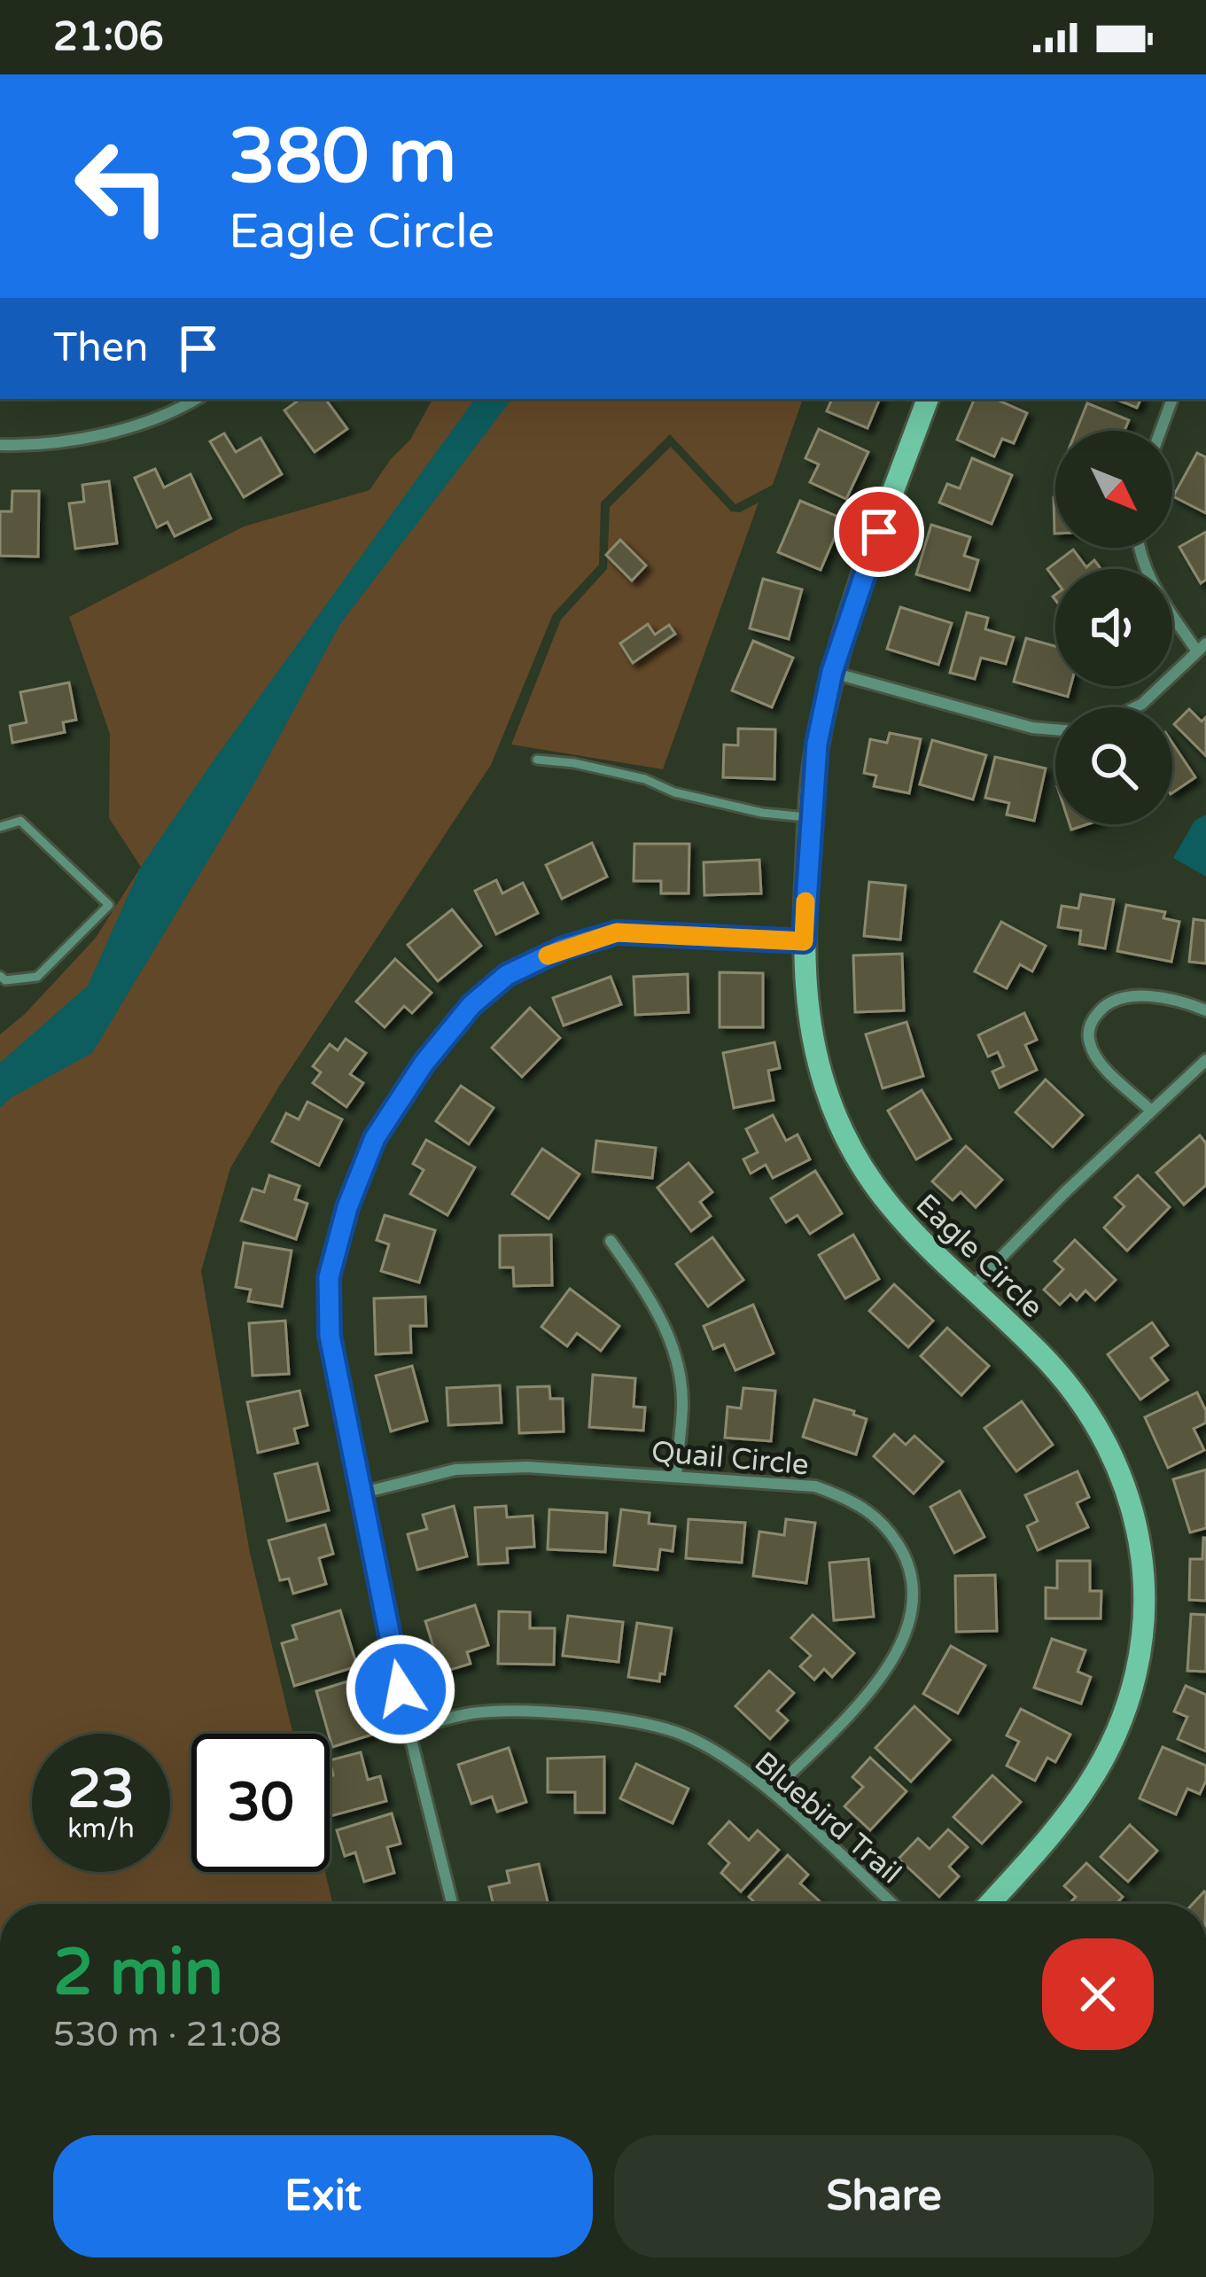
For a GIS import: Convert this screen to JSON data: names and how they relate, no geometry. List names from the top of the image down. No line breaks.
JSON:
{"streets":{"street":["Eagle Circle","Quail Circle","Bluebird Trail"]},"crossings":[["Quail Circle","Bluebird Trail"]],"north":"bottom right","page":{"status":"21:06","turn":["380 m","Eagle Circle"],"then":"Then","speed":"23 km/h","limit":"30","heading":["2 min","530 m · 21:08"],"buttons":["Exit","Share"]}}
